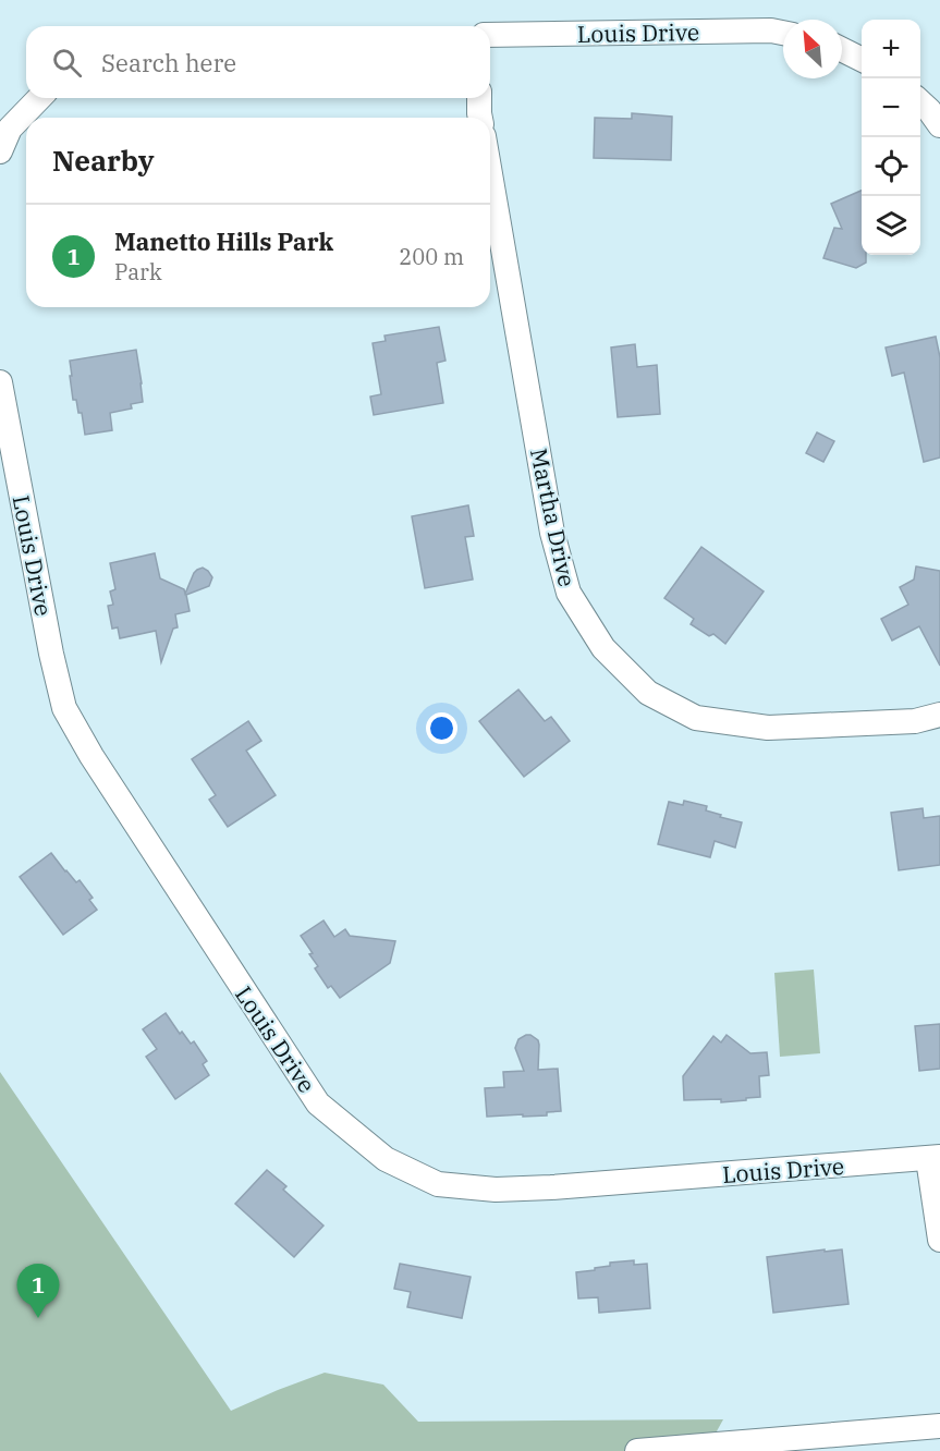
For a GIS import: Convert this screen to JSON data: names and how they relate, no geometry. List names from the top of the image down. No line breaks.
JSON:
{"streets":{"street":["Louis Drive","Martha Drive"]},"north":"top left","page":{"map_buttons":["+","−"],"search":"Search here","heading":"Nearby","list":[{"mark":"1","name":"Manetto Hills Park","note":"Park","value":"200 m"}],"pins":"1"}}
